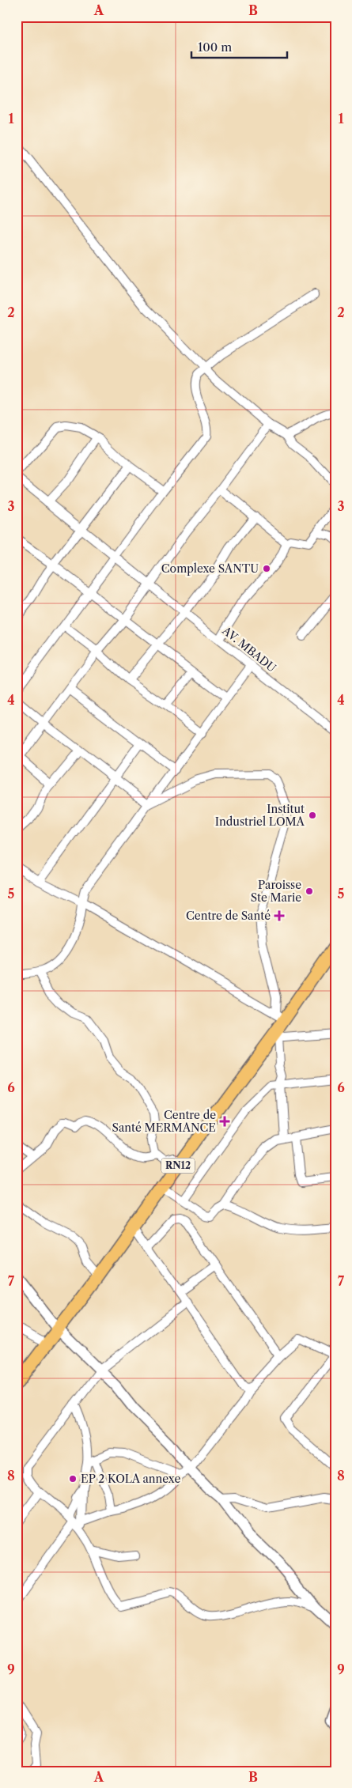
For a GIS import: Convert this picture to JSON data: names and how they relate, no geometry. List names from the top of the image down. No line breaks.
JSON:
{"streets":{"main road":["RN12"],"street":["AV. MBADU"]},"places":{"other":["Complexe SANTU","Institut Industriel LOMA","Paroisse Ste Marie","EP 2 KOLA annexe"],"health":["Centre de Santé","Centre de Santé MERMANCE"]},"scale_bar":"100 m","grid":{"columns":["A","B"],"rows":["1","2","3","4","5","6","7","8","9"]}}
